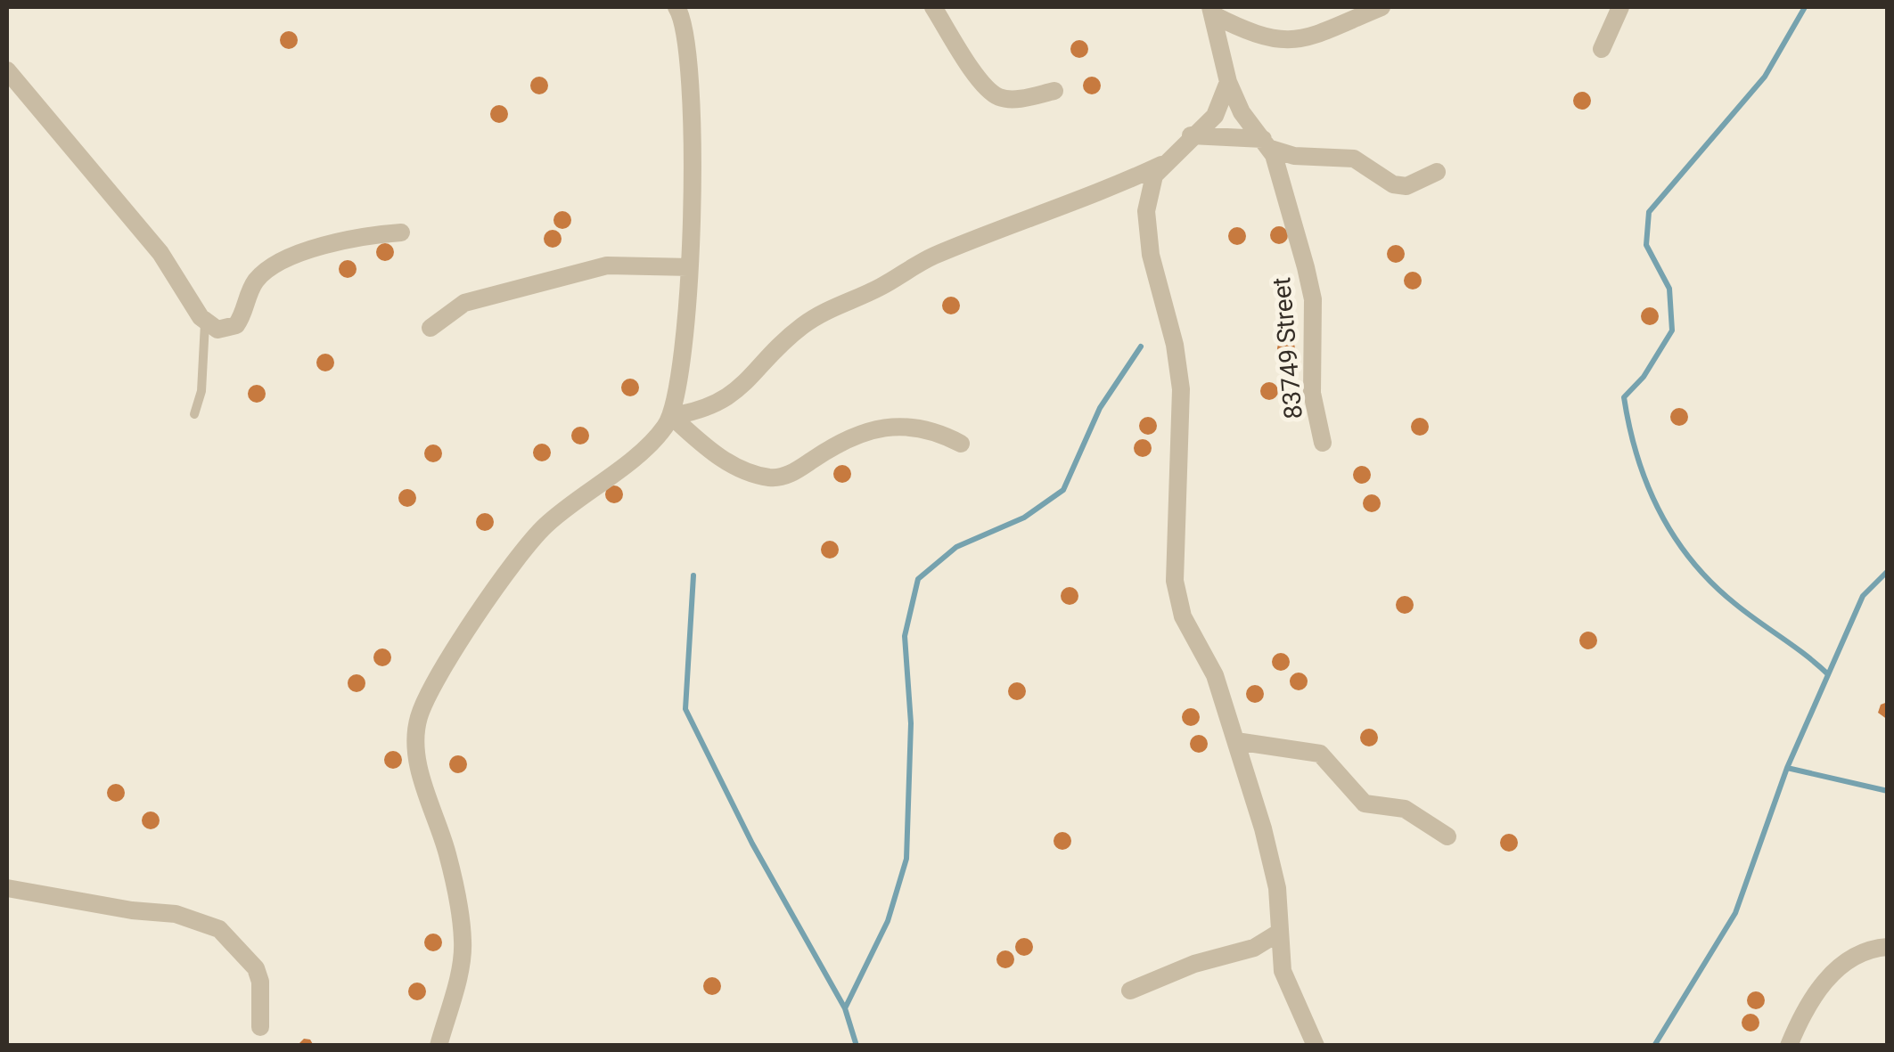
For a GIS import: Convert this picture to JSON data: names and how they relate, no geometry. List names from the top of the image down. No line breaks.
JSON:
{"streets":{"street":["83749 Street"]}}
